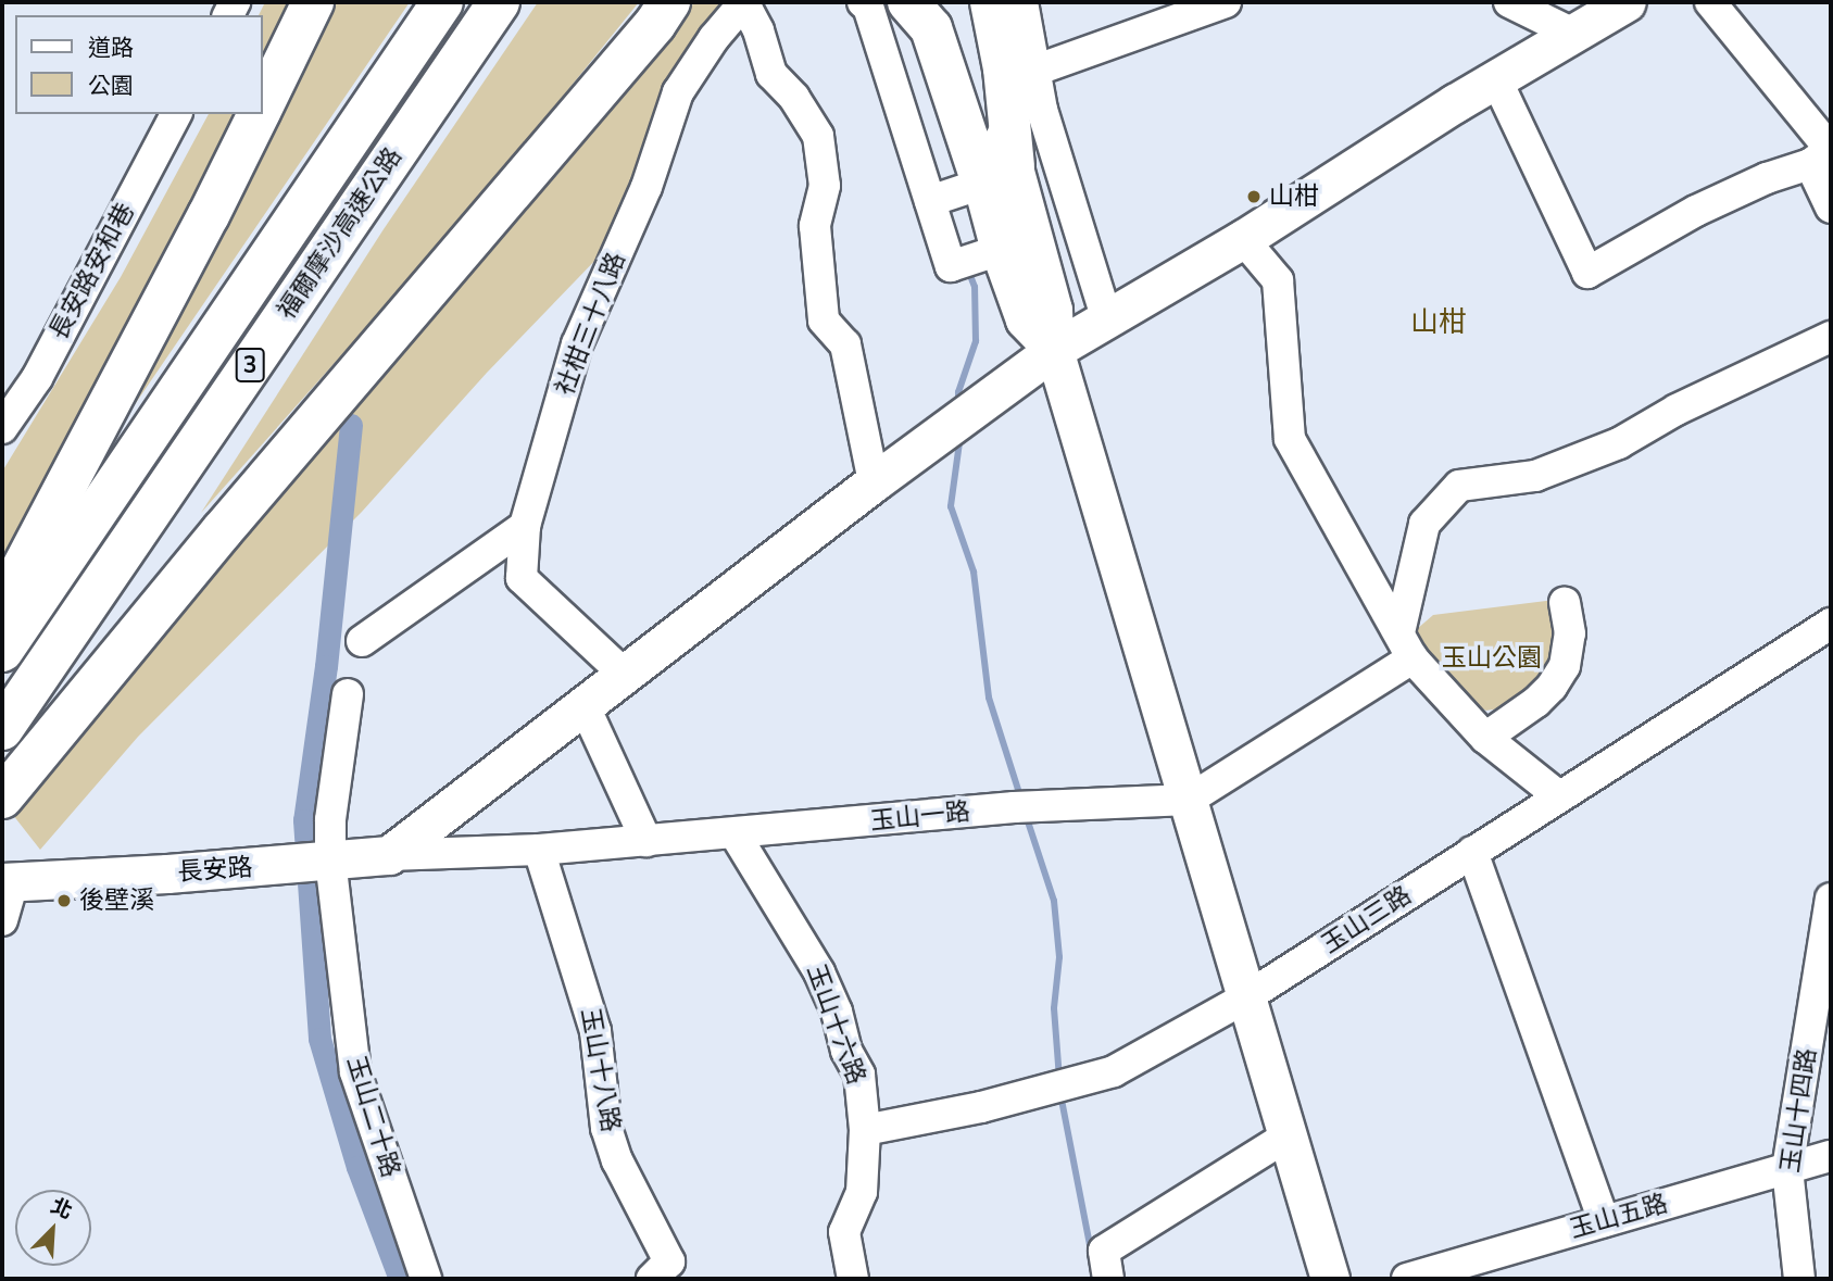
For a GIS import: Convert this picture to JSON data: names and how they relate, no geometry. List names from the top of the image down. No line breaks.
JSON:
{"streets":{"highway":["福爾摩沙高速公路","3"],"main road":["長安路"],"street":["長安路安和巷","社柑三十八路","玉山一路","玉山三路","玉山十六路","玉山十八路","玉山十四路","玉山二十路","玉山五路"]},"crossings":[["玉山一路","長安路"],["玉山一路","玉山十六路"],["玉山一路","玉山十八路"],["長安路","玉山二十路"],["玉山三路","玉山十六路"],["玉山十四路","玉山五路"]],"districts":["山柑"],"parks":["玉山公園"],"places":["山柑","後壁溪"],"legend":["道路","公園"],"north":"top right"}
